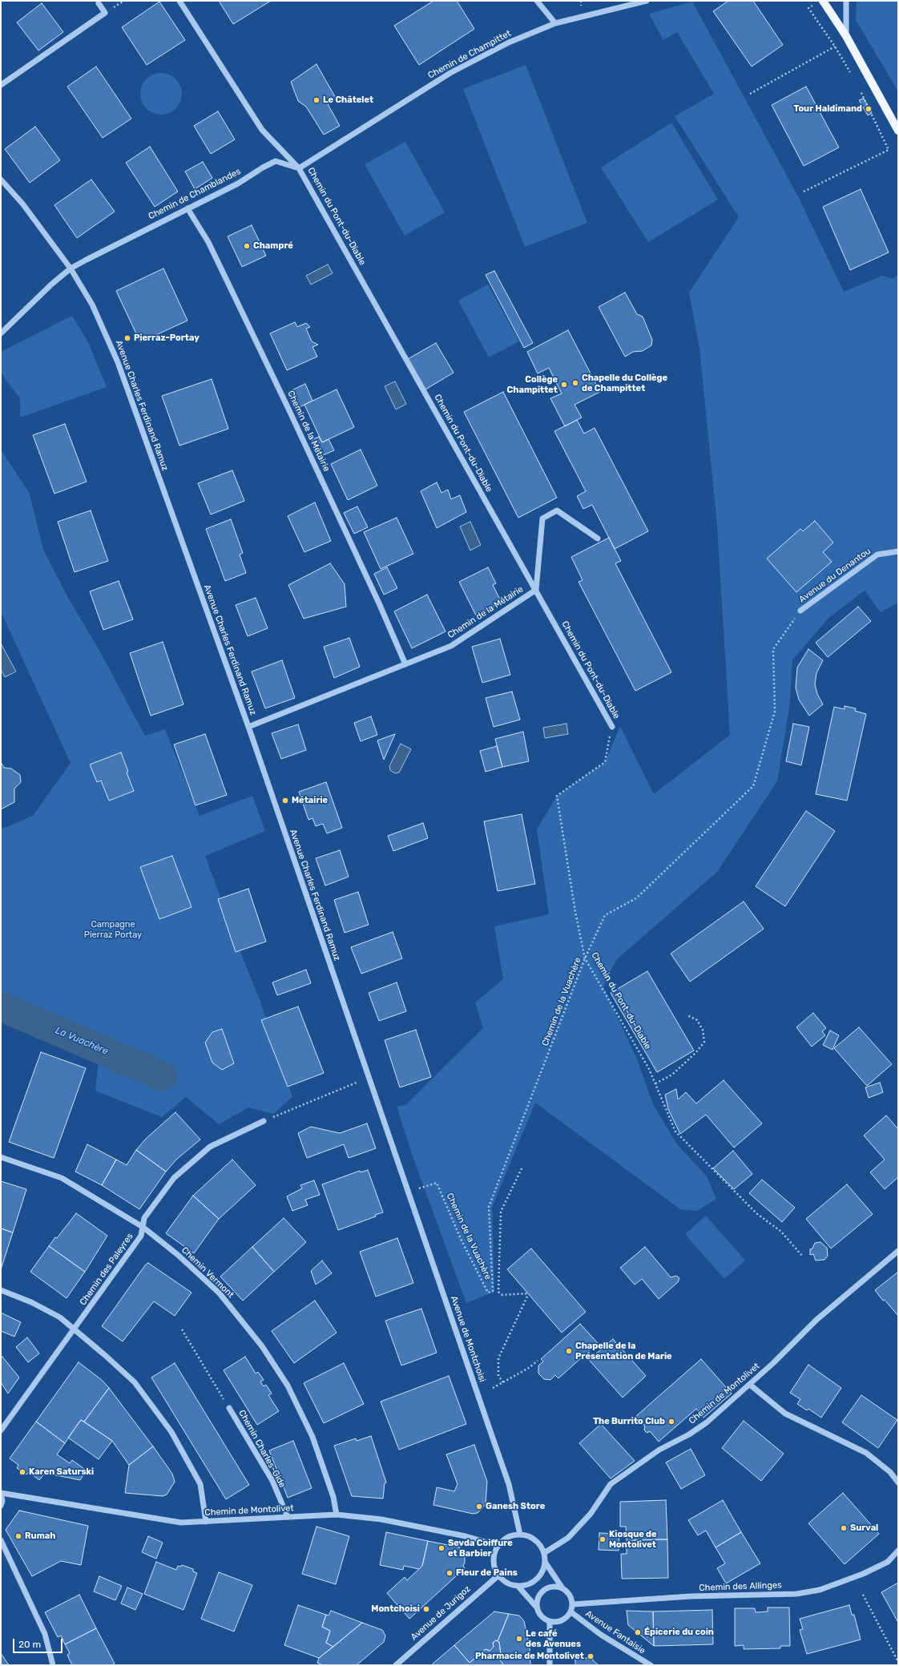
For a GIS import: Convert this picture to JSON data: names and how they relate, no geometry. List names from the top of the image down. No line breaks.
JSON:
{"streets":{"street":["Chemin de Champittet","Chemin de Chamblandes","Chemin du Pont-du-Diable","Avenue Charles Ferdinand Ramuz","Chemin de la Métairie","Avenue du Denantou","Chemin des Paleyres","Chemin Vermont","Avenue de Montchoisi","Chemin de Montolivet","Chemin Charles-Gide","Chemin des Allinges","Avenue de Jurigoz","Avenue Fantaisie"],"path":["Chemin de la Vuachère"]},"crossings":[["Chemin de Champittet","Chemin de Chamblandes"],["Chemin de Champittet","Chemin du Pont-du-Diable"],["Chemin de Chamblandes","Chemin du Pont-du-Diable"],["Chemin de Chamblandes","Avenue Charles Ferdinand Ramuz"],["Chemin de Chamblandes","Chemin de la Métairie"],["Chemin du Pont-du-Diable","Chemin de la Métairie"],["Chemin du Pont-du-Diable","Chemin de la Vuachère"],["Avenue Charles Ferdinand Ramuz","Chemin de la Métairie"],["Avenue Charles Ferdinand Ramuz","Avenue de Montchoisi"],["Avenue du Denantou","Chemin de la Vuachère"],["Chemin des Paleyres","Chemin Vermont"],["Chemin Vermont","Chemin de Montolivet"],["Avenue de Montchoisi","Chemin de Montolivet"],["Avenue de Montchoisi","Avenue de Jurigoz"],["Chemin de Montolivet","Chemin Charles-Gide"],["Chemin de Montolivet","Avenue de Jurigoz"],["Chemin des Allinges","Avenue Fantaisie"]],"water":["La Vuachère"],"parks":["Campagne Pierraz Portay"],"places":["Le Châtelet","Tour Haldimand","Champré","Pierraz-Portay","Chapelle du Collège de Champittet","Collège Champittet","Métairie","Chapelle de la Présentation de Marie","The Burrito Club","Karen Saturski","Ganesh Store","Surval","Rumah","Kiosque de Montolivet","Sevda Coiffure et Barbier","Fleur de Pains","Montchoisi","Épicerie du coin","Le café des Avenues","Pharmacie de Montolivet"],"scale_bar":"20 m"}
